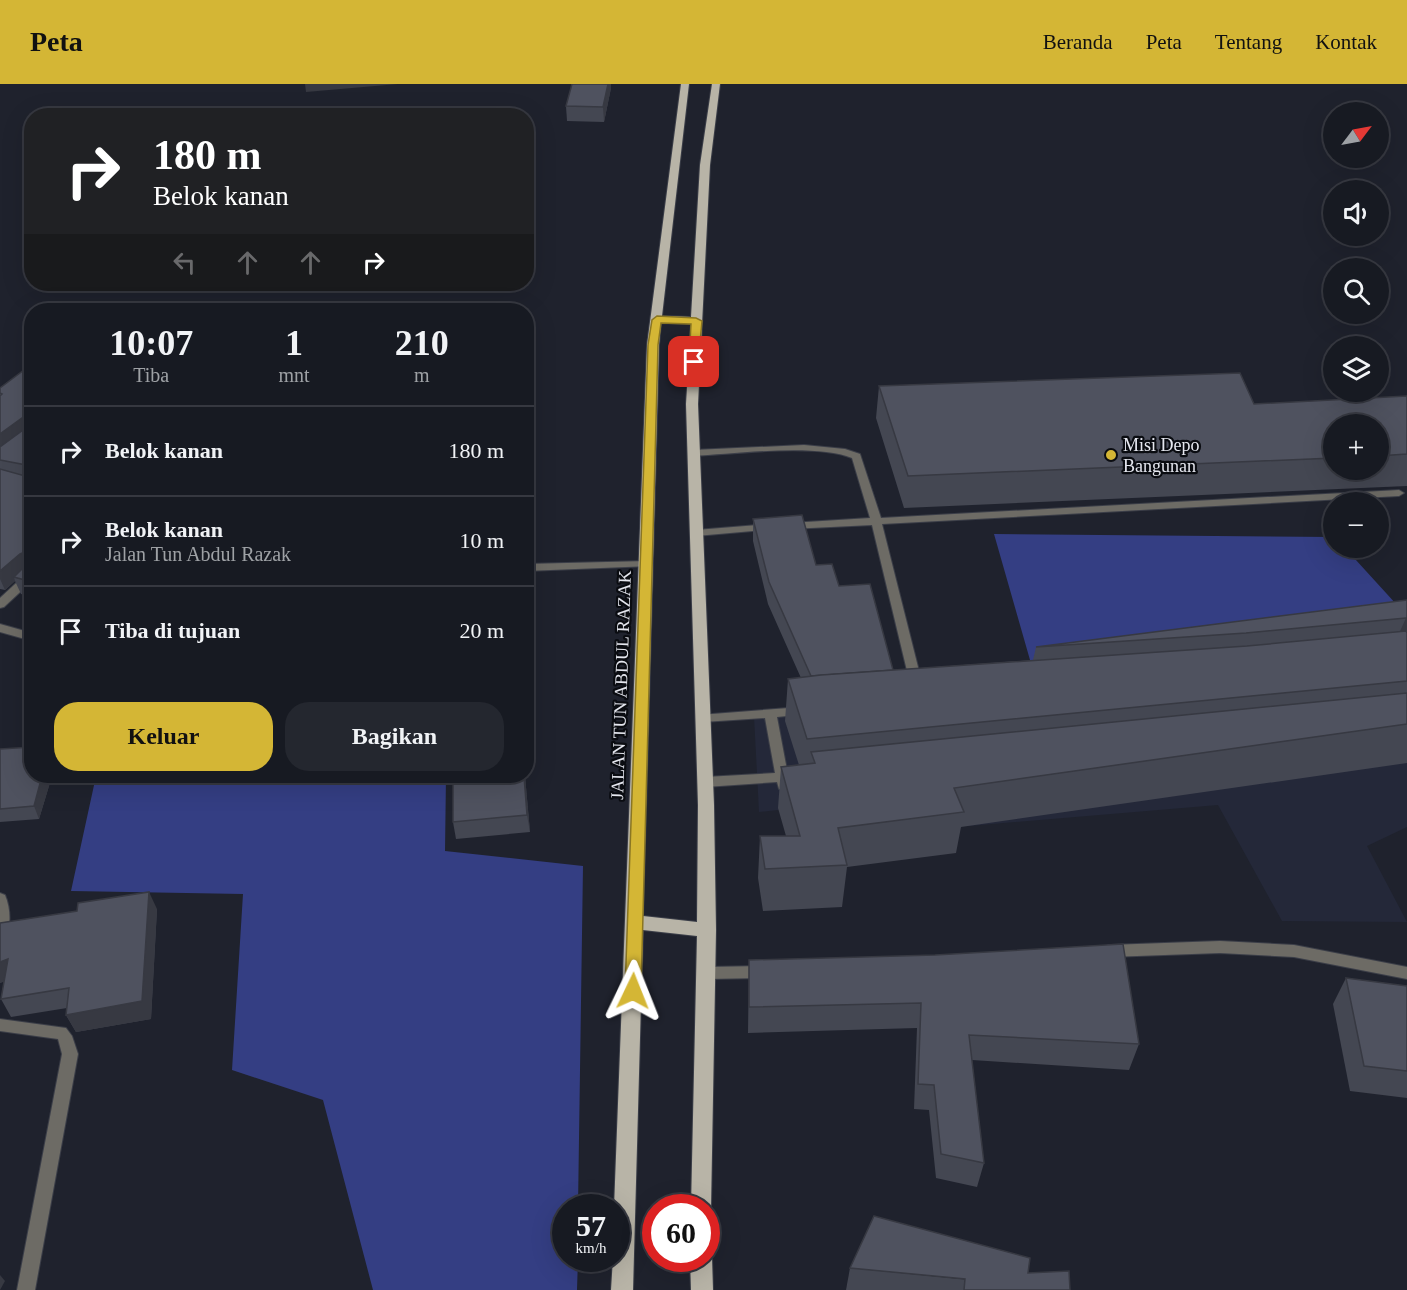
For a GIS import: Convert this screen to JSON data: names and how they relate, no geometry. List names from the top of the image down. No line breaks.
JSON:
{"streets":{"main road":["JALAN TUN ABDUL RAZAK"]},"places":["Misi Depo Bangunan"],"north":"top right","page":{"header":"Peta","nav":["Beranda","Peta","Tentang","Kontak"],"map_buttons":["+","−"],"turn":["180 m","Belok kanan"],"eta":["10:07","Tiba","1","mnt","210","m"],"list":[{"name":"Belok kanan","value":"180 m"},{"name":"Belok kanan","note":"Jalan Tun Abdul Razak","value":"10 m"},{"name":"Tiba di tujuan","value":"20 m"}],"buttons":["Keluar","Bagikan"],"speed":"57 km/h","limit":"60"}}
